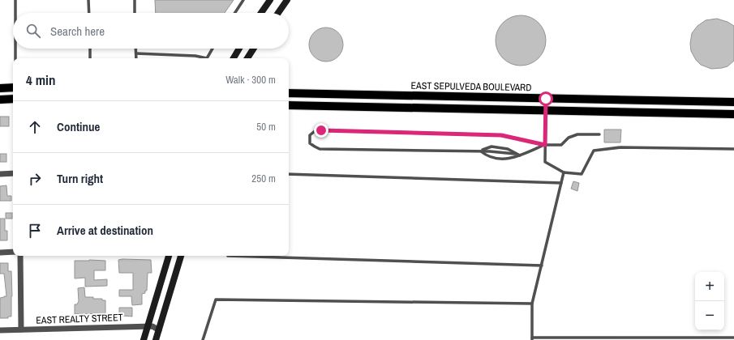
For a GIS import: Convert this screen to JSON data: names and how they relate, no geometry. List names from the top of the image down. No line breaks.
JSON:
{"streets":{"main road":["EAST SEPULVEDA BOULEVARD"],"street":["EAST REALTY STREET"]},"page":{"search":"Search here","heading":["4 min","Walk · 300 m"],"list":[["Continue","50 m"],["Turn right","250 m"],"Arrive at destination"],"map_buttons":["+","−"]}}
